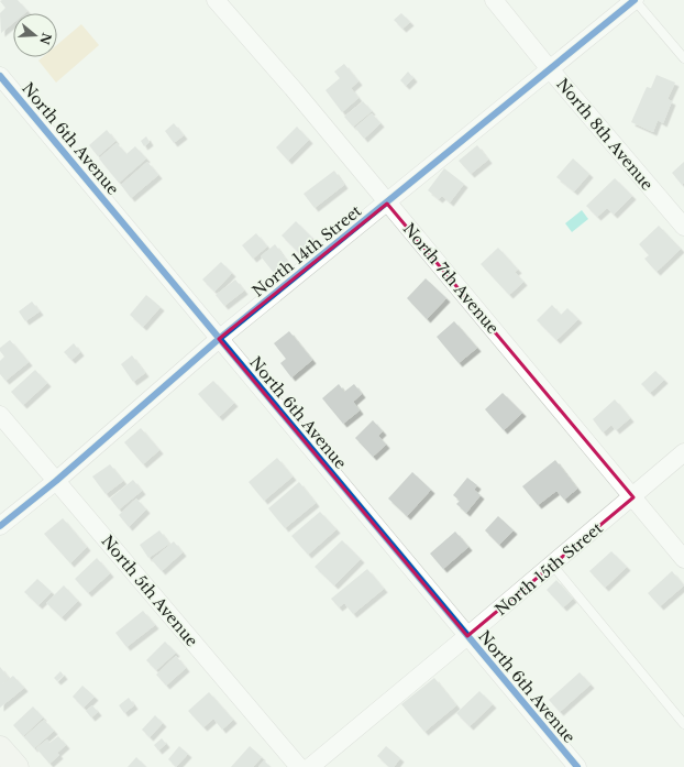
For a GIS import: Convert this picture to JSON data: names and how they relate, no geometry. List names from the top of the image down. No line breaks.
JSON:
{"streets":{"street":["North 8th Avenue","North 6th Avenue","North 14th Street","North 7th Avenue","North 15th Street","North 5th Avenue"]},"crossings":[["North 8th Avenue","North 14th Street"],["North 6th Avenue","North 14th Street"],["North 6th Avenue","North 15th Street"],["North 14th Street","North 7th Avenue"],["North 14th Street","North 5th Avenue"],["North 7th Avenue","North 15th Street"]],"north":"right"}
